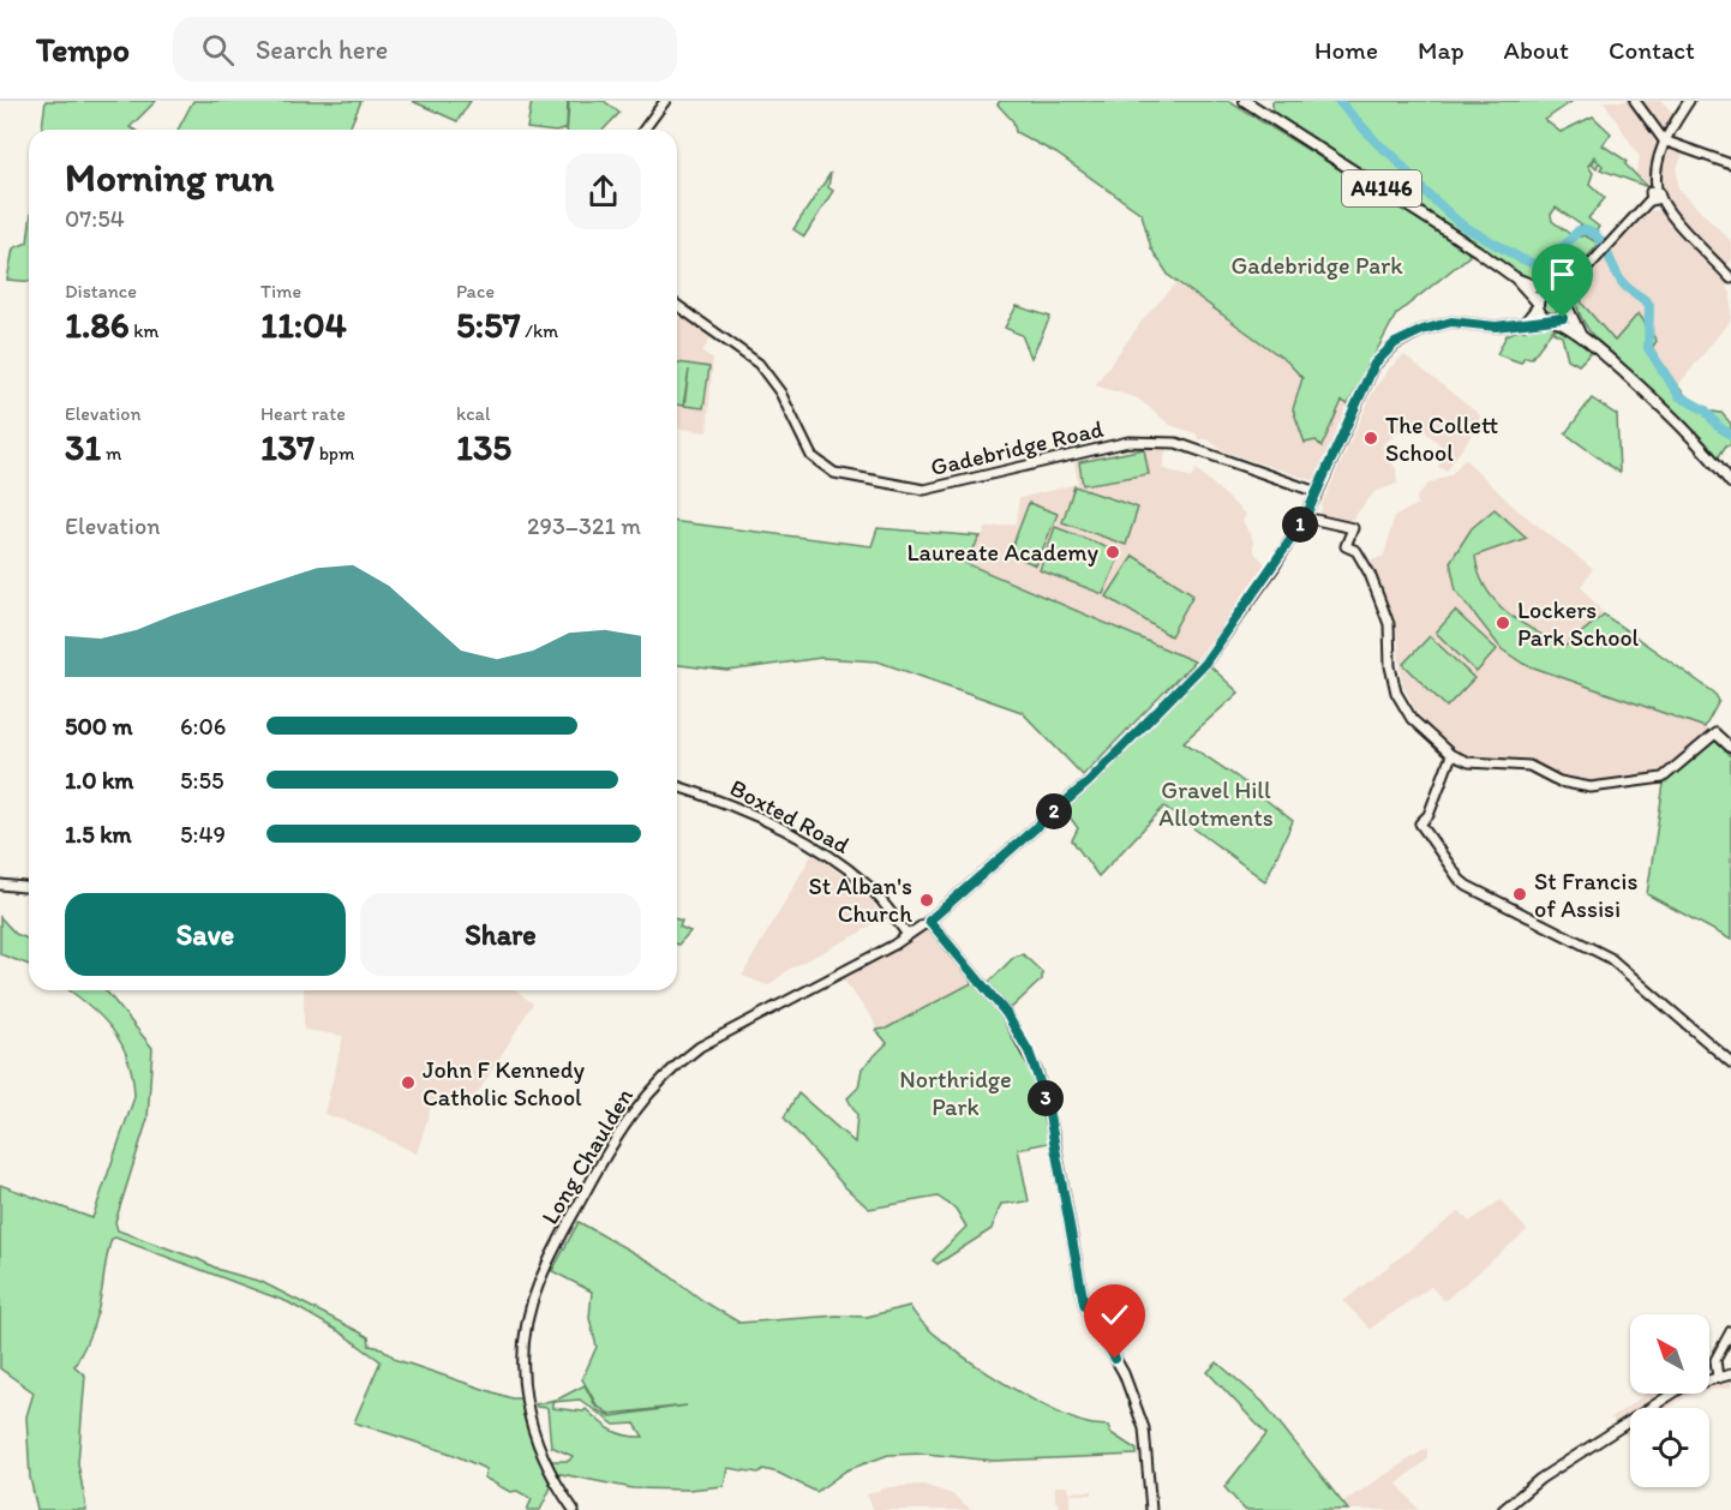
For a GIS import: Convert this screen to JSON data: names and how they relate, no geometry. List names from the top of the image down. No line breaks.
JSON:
{"streets":{"main road":["A4146"],"street":["Gadebridge Road","Boxted Road","Long Chaulden"]},"crossings":[["A4146","Long Chaulden"],["Gadebridge Road","Long Chaulden"],["Boxted Road","Long Chaulden"]],"parks":["Gadebridge Park","Gravel Hill Allotments","Northridge Park"],"places":["The Collett School","Laureate Academy","Lockers Park School","St Francis of Assisi","St Alban's Church","John F Kennedy Catholic School"],"north":"top left","page":{"header":"Tempo","search":"Search here","nav":["Home","Map","About","Contact"],"heading":["Morning run","07:54"],"stats":[["Distance","1.86 km"],["Time","11:04"],["Pace","5:57 /km"],["Elevation","31 m"],["Heart rate","137 bpm"],["kcal","135"]],"chart":["Elevation","293–321 m"],"pins":["1","2","3"],"list":[{"name":"500 m","note":"6:06"},{"name":"1.0 km","note":"5:55"},{"name":"1.5 km","note":"5:49"}],"buttons":["Save","Share"]}}
